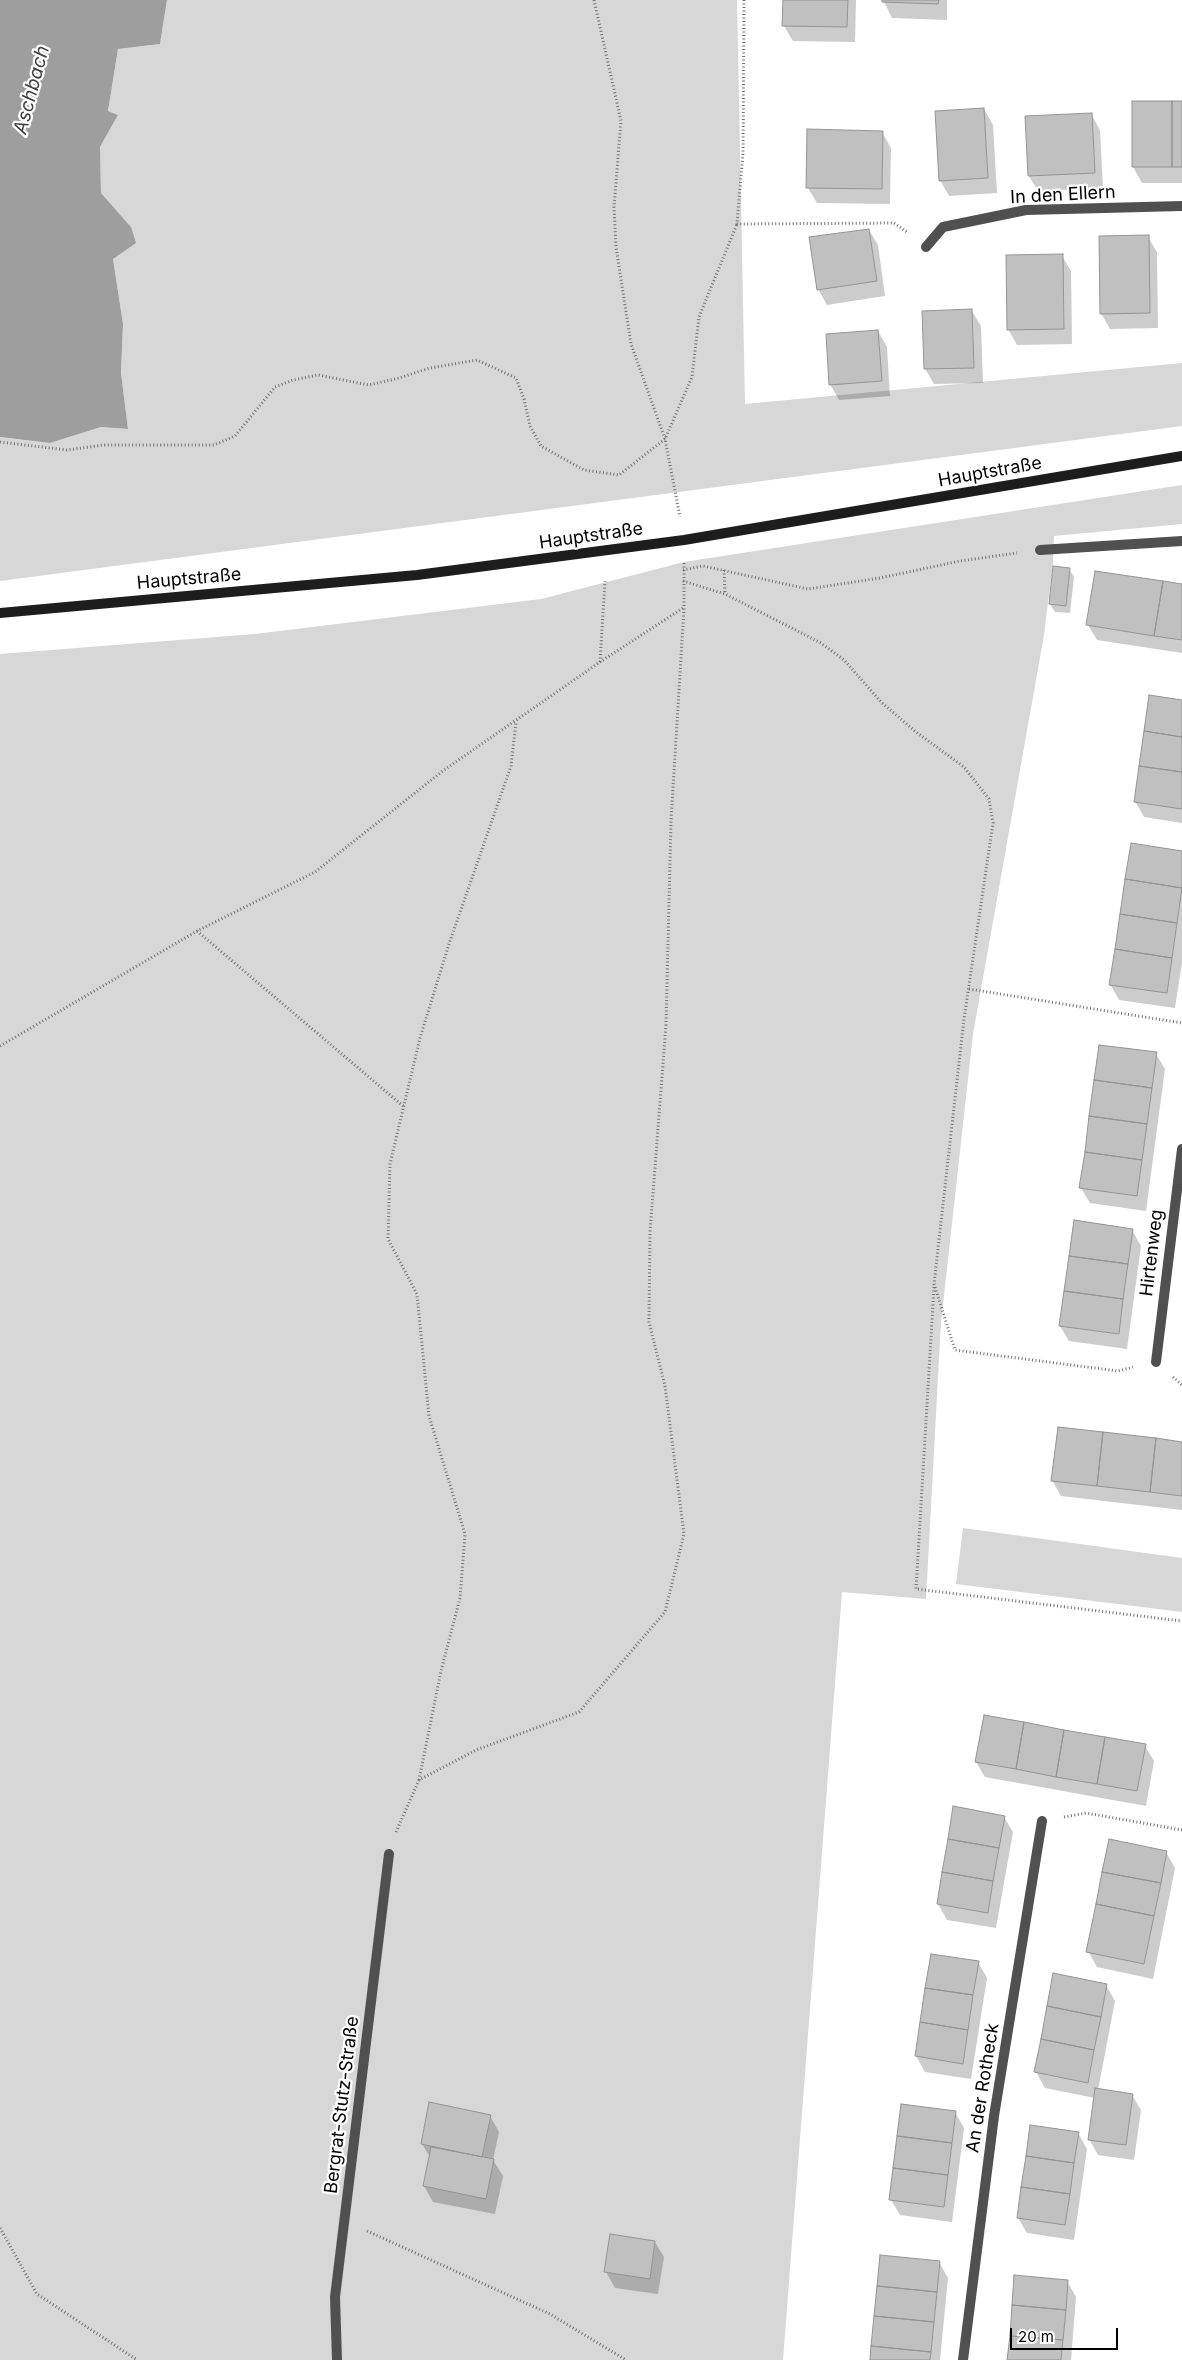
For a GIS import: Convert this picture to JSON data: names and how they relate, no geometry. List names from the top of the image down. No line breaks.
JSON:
{"streets":{"main road":["Hauptstraße"],"street":["In den Ellern","Hirtenweg","An der Rotheck","Bergrat-Stutz-Straße"]},"water":["Aschbach"],"scale_bar":"20 m"}
